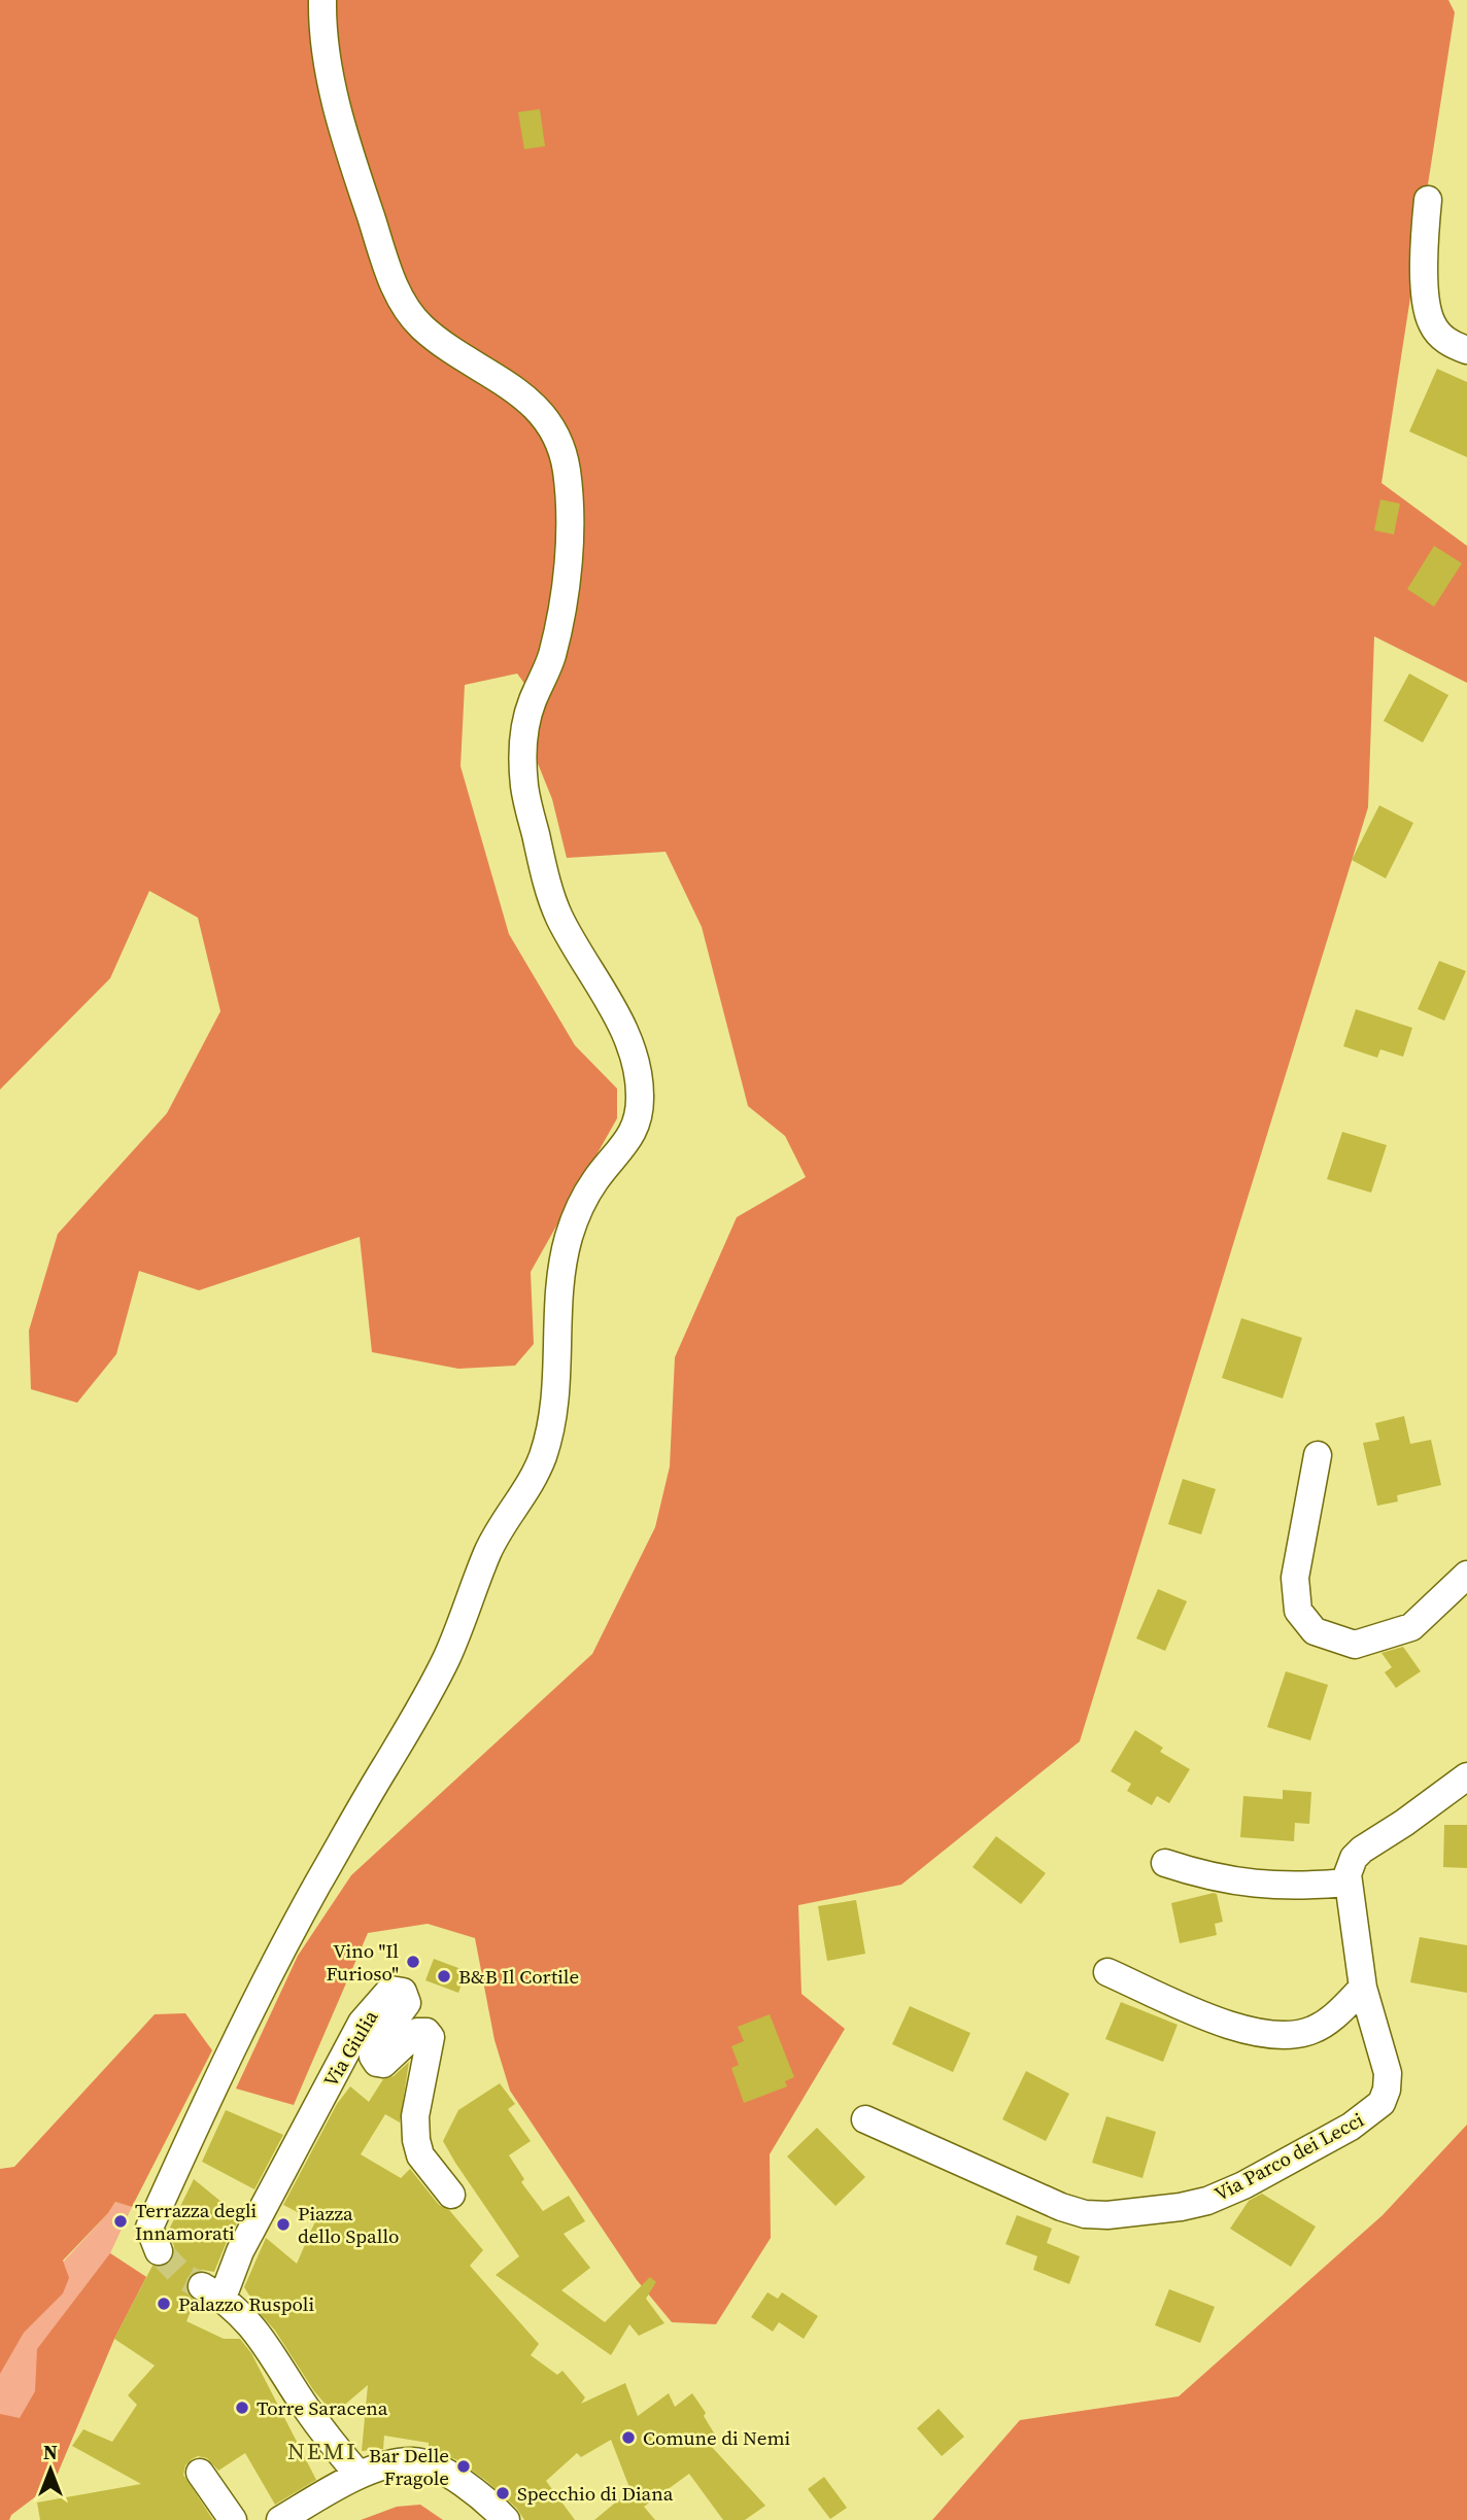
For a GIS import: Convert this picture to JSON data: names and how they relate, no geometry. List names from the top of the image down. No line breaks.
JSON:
{"streets":{"street":["Via Giulia","Via Parco dei Lecci"]},"districts":["NEMI"],"places":["Vino \"Il Furioso\"","B&B Il Cortile","Terrazza degli Innamorati","Piazza dello Spallo","Palazzo Ruspoli","Torre Saracena","Comune di Nemi","Bar Delle Fragole","Specchio di Diana"],"north":"top"}
